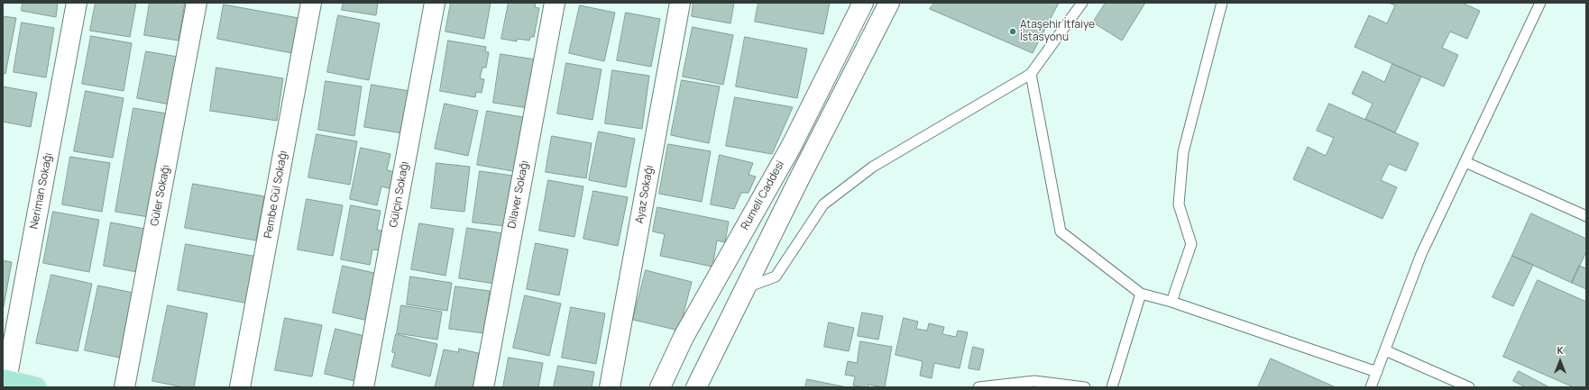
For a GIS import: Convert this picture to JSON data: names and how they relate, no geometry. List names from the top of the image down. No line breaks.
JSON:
{"streets":{"street":["Neriman Sokağı","Pembe Gül Sokağı","Gülçin Sokağı","Dilaver Sokağı","Ayaz Sokağı","Güler Sokağı","Rumeli Caddesi"]},"places":["Ataşehir İtfaiye İstasyonu"],"north":"top"}
